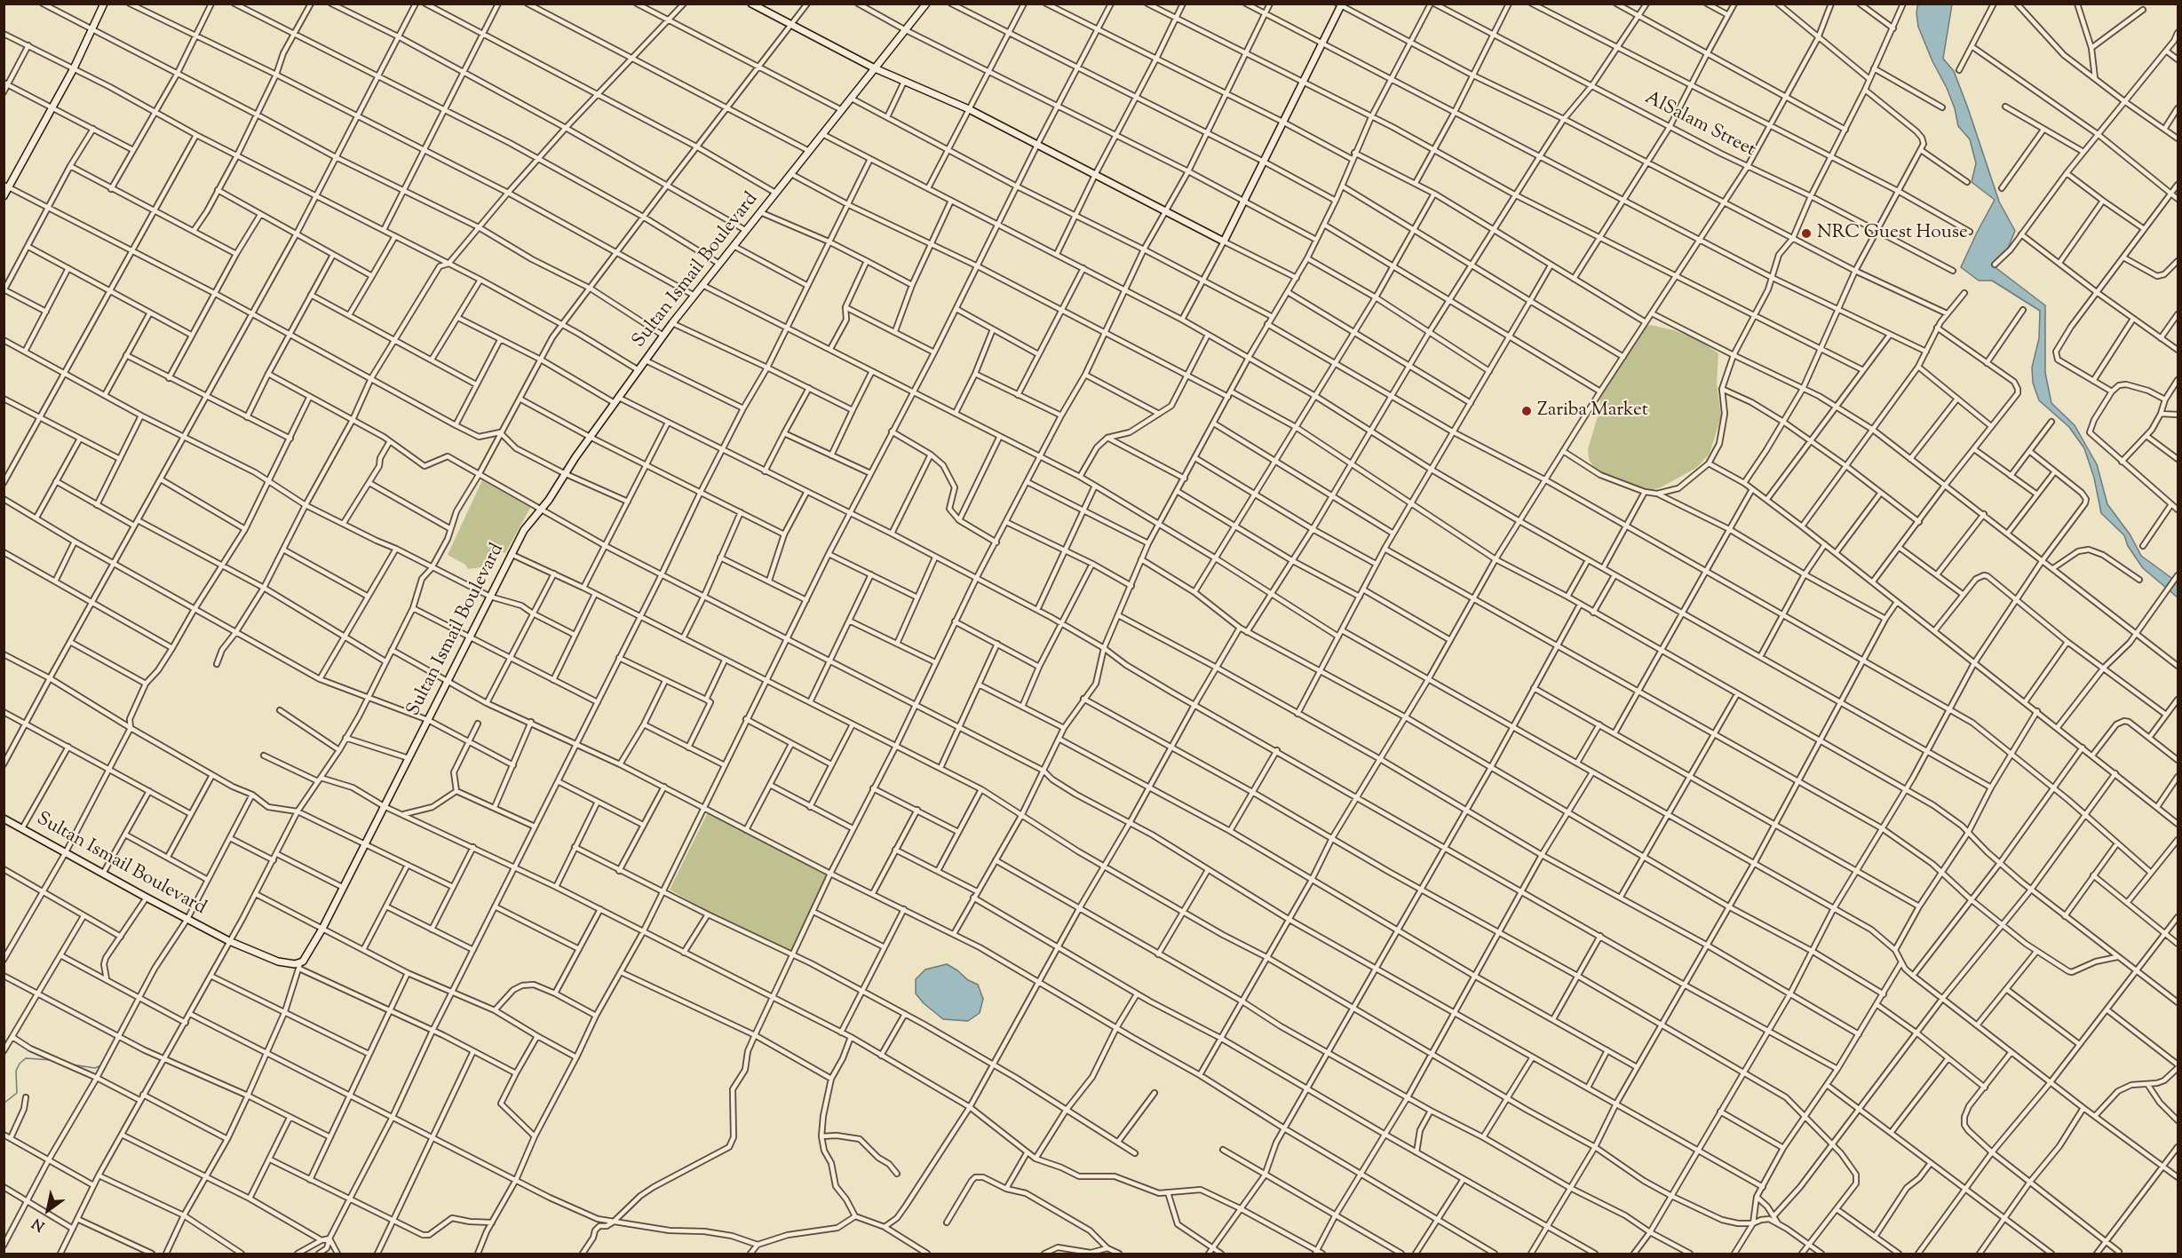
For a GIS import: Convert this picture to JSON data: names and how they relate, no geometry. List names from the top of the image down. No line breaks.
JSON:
{"streets":{"street":["AlSalam Street","Sultan Ismail Boulevard"]},"places":["NRC Guest House","Zariba Market"],"north":"bottom left"}
